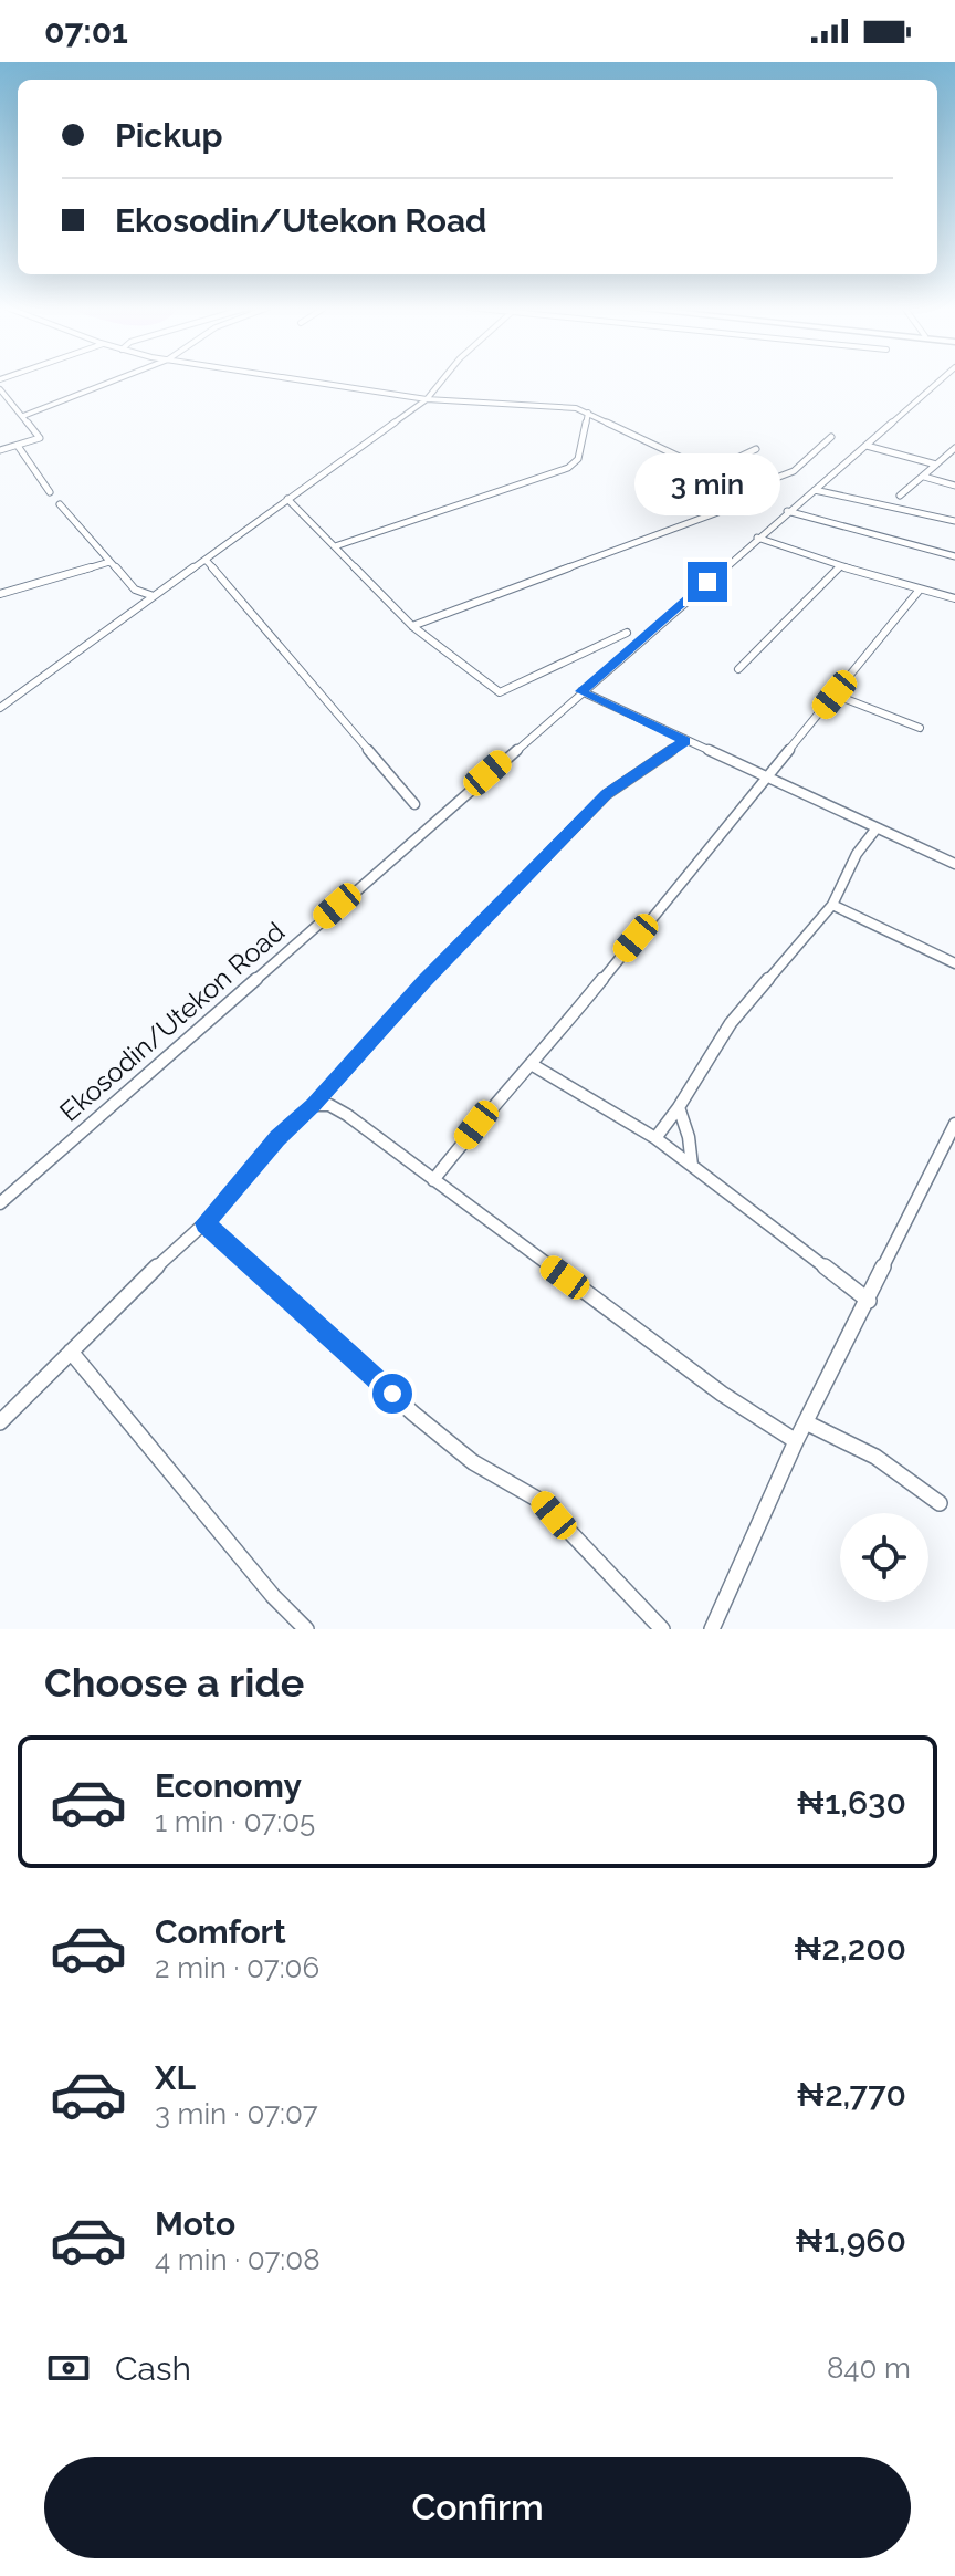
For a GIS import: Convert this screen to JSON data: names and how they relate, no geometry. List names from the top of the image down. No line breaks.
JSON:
{"streets":{"street":["Ekosodin/Utekon Road"]},"page":{"status":"07:01","banner":["Pickup","Ekosodin/Utekon Road"],"bubble":"3 min","heading":"Choose a ride","list":[{"name":"Economy","note":"1 min · 07:05","value":"₦1,630"},{"name":"Comfort","note":"2 min · 07:06","value":"₦2,200"},{"name":"XL","note":"3 min · 07:07","value":"₦2,770"},{"name":"Moto","note":"4 min · 07:08","value":"₦1,960"}],"pay":["Cash","840 m"],"buttons":"Confirm"}}
